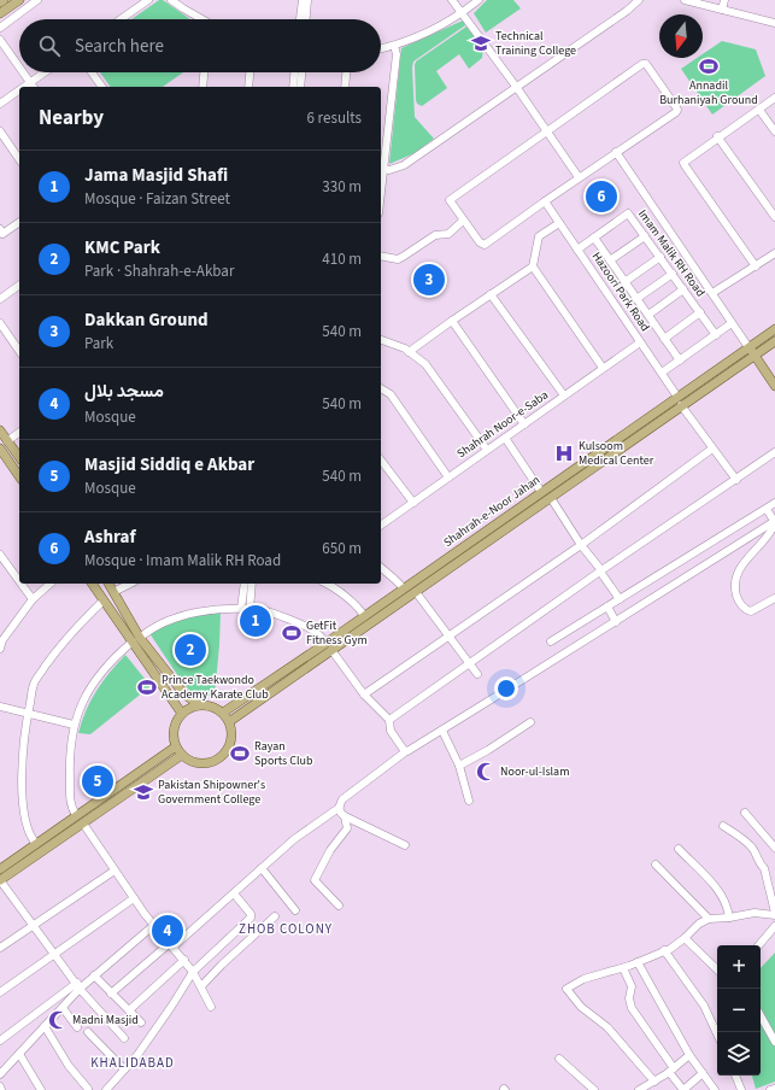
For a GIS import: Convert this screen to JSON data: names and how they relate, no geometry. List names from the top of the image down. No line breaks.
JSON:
{"streets":{"main road":["Shahrah-e-Noor Jahan"],"street":["Imam Malik RH Road","Hazoori Park Road","Shahrah Noor-e-Saba"]},"crossings":[["Imam Malik RH Road","Hazoori Park Road"],["Hazoori Park Road","Shahrah Noor-e-Saba"],["Hazoori Park Road","Shahrah-e-Noor Jahan"]],"districts":["ZHOB COLONY","KHALIDABAD"],"places":{"school or university":["Technical Training College","Pakistan Shipowner's Government College"],"sports":["Annadil Burhaniyah Ground","GetFit Fitness Gym","Prince Taekwondo Academy Karate Club","Rayan Sports Club"],"hospital":["Kulsoom Medical Center"],"mosque":["Noor-ul-Islam","Madni Masjid"]},"north":"bottom","page":{"search":"Search here","heading":["Nearby","6 results"],"list":[{"mark":"1","name":"Jama Masjid Shafi","note":"Mosque · Faizan Street","value":"330 m"},{"mark":"2","name":"KMC Park","note":"Park · Shahrah-e-Akbar","value":"410 m"},{"mark":"3","name":"Dakkan Ground","note":"Park","value":"540 m"},{"mark":"4","name":"مسجد بلال","note":"Mosque","value":"540 m"},{"mark":"5","name":"Masjid Siddiq e Akbar","note":"Mosque","value":"540 m"},{"mark":"6","name":"Ashraf","note":"Mosque · Imam Malik RH Road","value":"650 m"}],"pins":["6","3","1","2","5","4"],"map_buttons":["+","−"]}}
